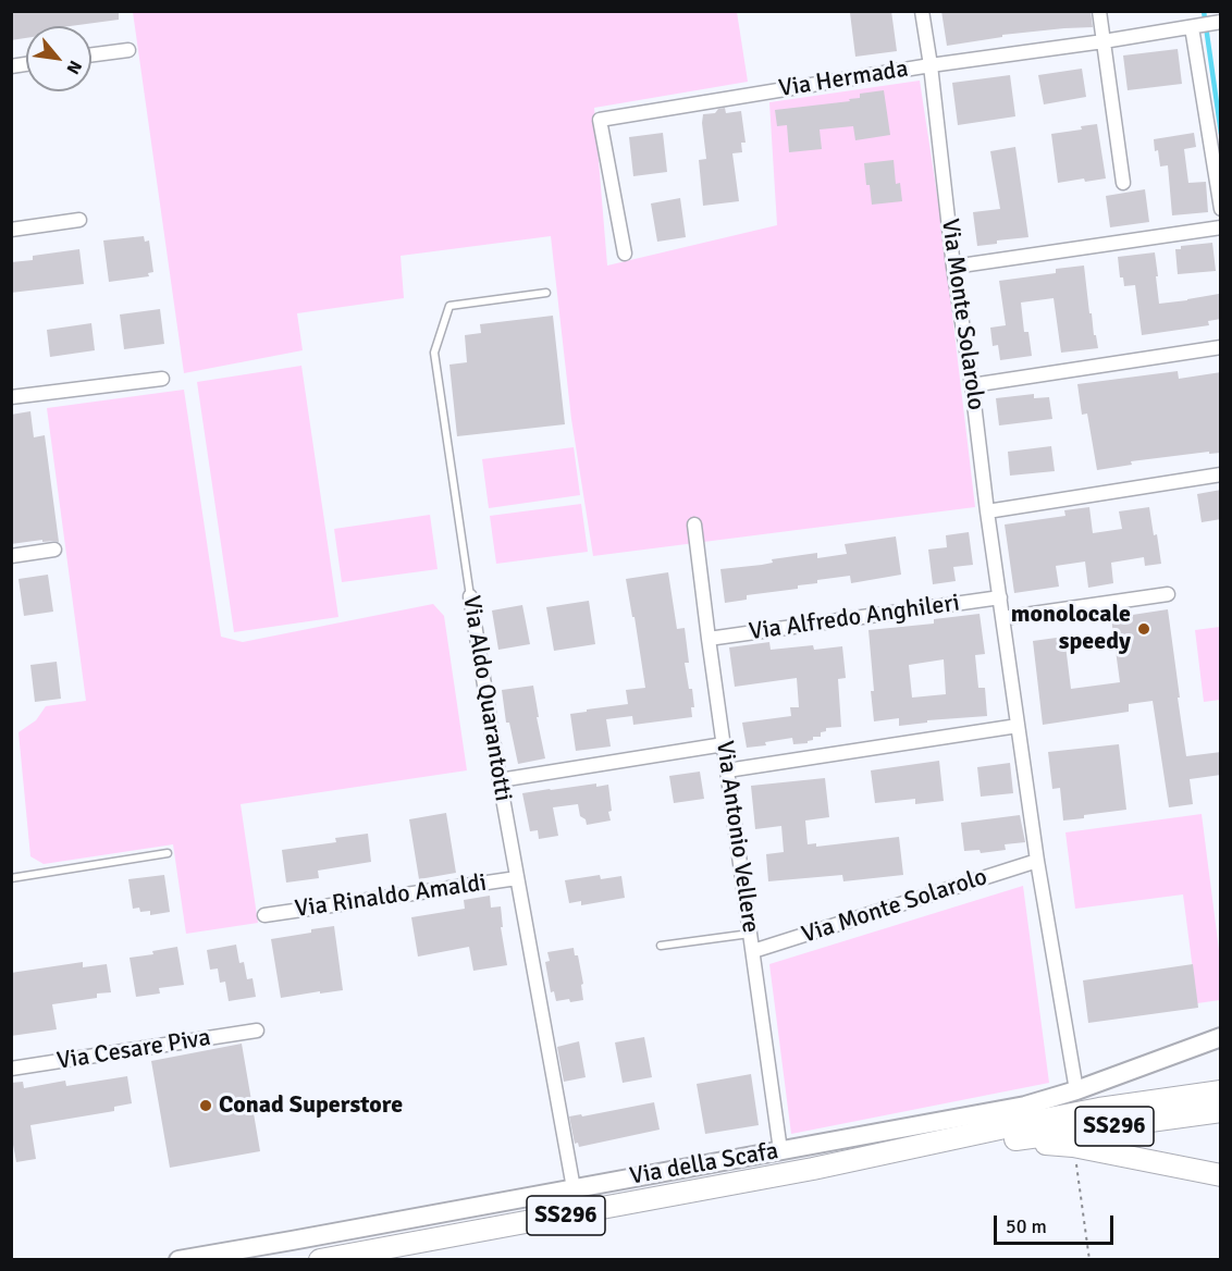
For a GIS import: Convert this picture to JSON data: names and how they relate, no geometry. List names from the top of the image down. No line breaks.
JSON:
{"streets":{"main road":["SS296"],"street":["Via Hermada","Via Monte Solarolo","Via Alfredo Anghileri","Via Aldo Quarantotti","Via Antonio Vellere","Via Rinaldo Amaldi","Via Cesare Piva","Via della Scafa"]},"crossings":[["Via Hermada","Via Monte Solarolo"],["Via Monte Solarolo","Via Alfredo Anghileri"],["Via Monte Solarolo","Via Antonio Vellere"],["Via Monte Solarolo","Via della Scafa"],["Via Alfredo Anghileri","Via Antonio Vellere"],["Via Aldo Quarantotti","Via Rinaldo Amaldi"],["Via Aldo Quarantotti","Via della Scafa"],["Via Antonio Vellere","Via della Scafa"]],"places":["monolocale speedy","Conad Superstore"],"scale_bar":"50 m","north":"bottom right"}
